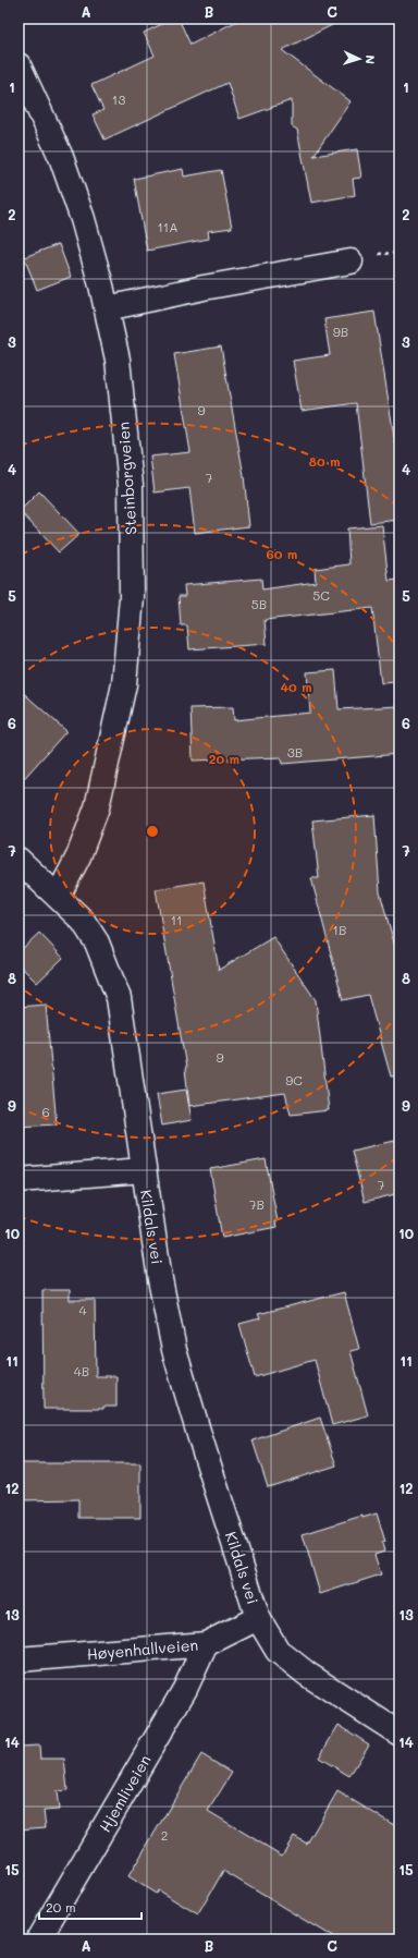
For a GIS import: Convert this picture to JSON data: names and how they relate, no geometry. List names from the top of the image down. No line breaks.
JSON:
{"streets":{"street":["Steinborgveien","Kildals vei","Høyenhallveien","Hjemliveien"]},"crossings":[["Steinborgveien","Kildals vei"],["Kildals vei","Høyenhallveien"],["Høyenhallveien","Hjemliveien"]],"house_numbers":["13","11A","9B","9","7","5C","5B","3B","11","1B","9","9C","6","7","7B","4","4B","2"],"scale_bar":"20 m","north":"right","grid":{"columns":["A","B","C"],"rows":["1","2","3","4","5","6","7","8","9","10","11","12","13","14","15"]},"rings":["80 m","60 m","40 m","20 m"]}
